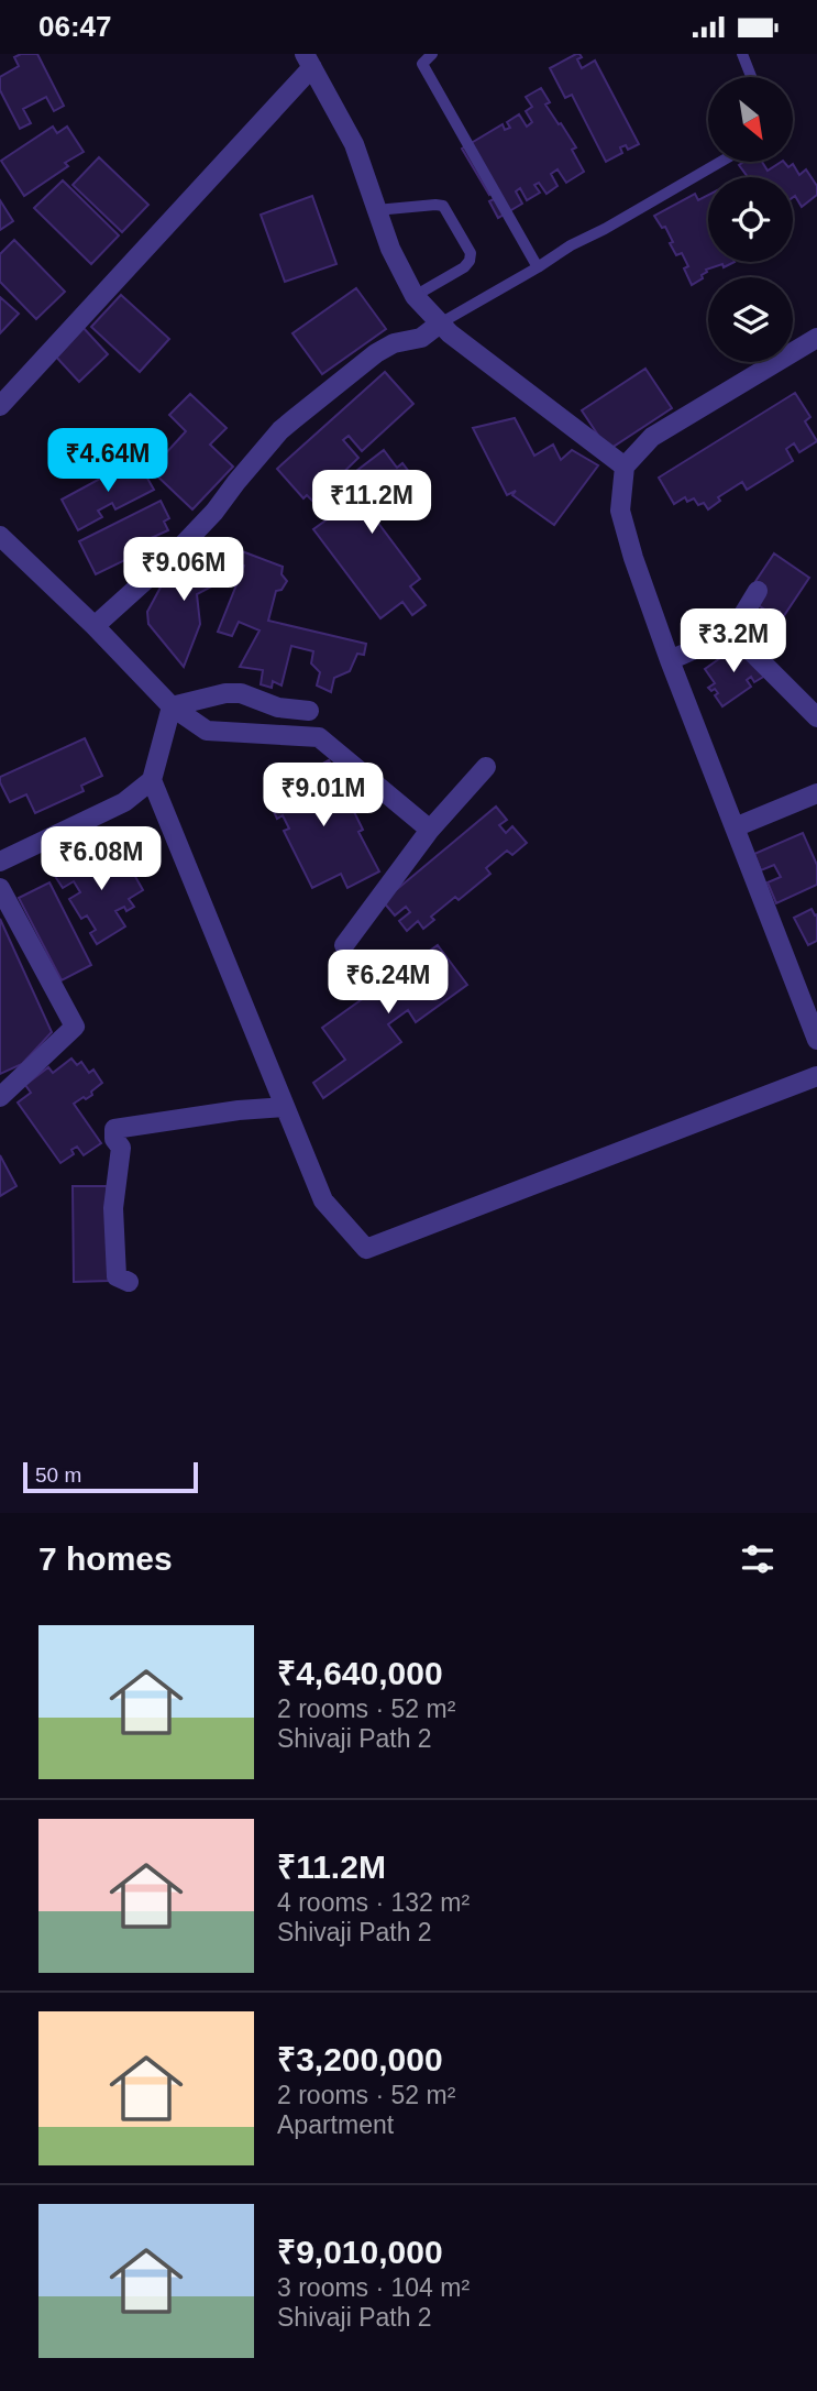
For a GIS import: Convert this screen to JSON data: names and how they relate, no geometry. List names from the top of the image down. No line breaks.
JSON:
{"scale_bar":"50 m","north":"bottom right","page":{"status":"06:47","price":["₹4.64M","₹11.2M","₹9.06M","₹3.2M","₹9.01M","₹6.08M","₹6.24M"],"scale":"50 m","heading":"7 homes","list":[{"name":"₹4,640,000","note":"2 rooms · 52 m² · Shivaji Path 2"},{"name":"₹11.2M","note":"4 rooms · 132 m² · Shivaji Path 2"},{"name":"₹3,200,000","note":"2 rooms · 52 m² · Apartment"},{"name":"₹9,010,000","note":"3 rooms · 104 m² · Shivaji Path 2"}]}}
